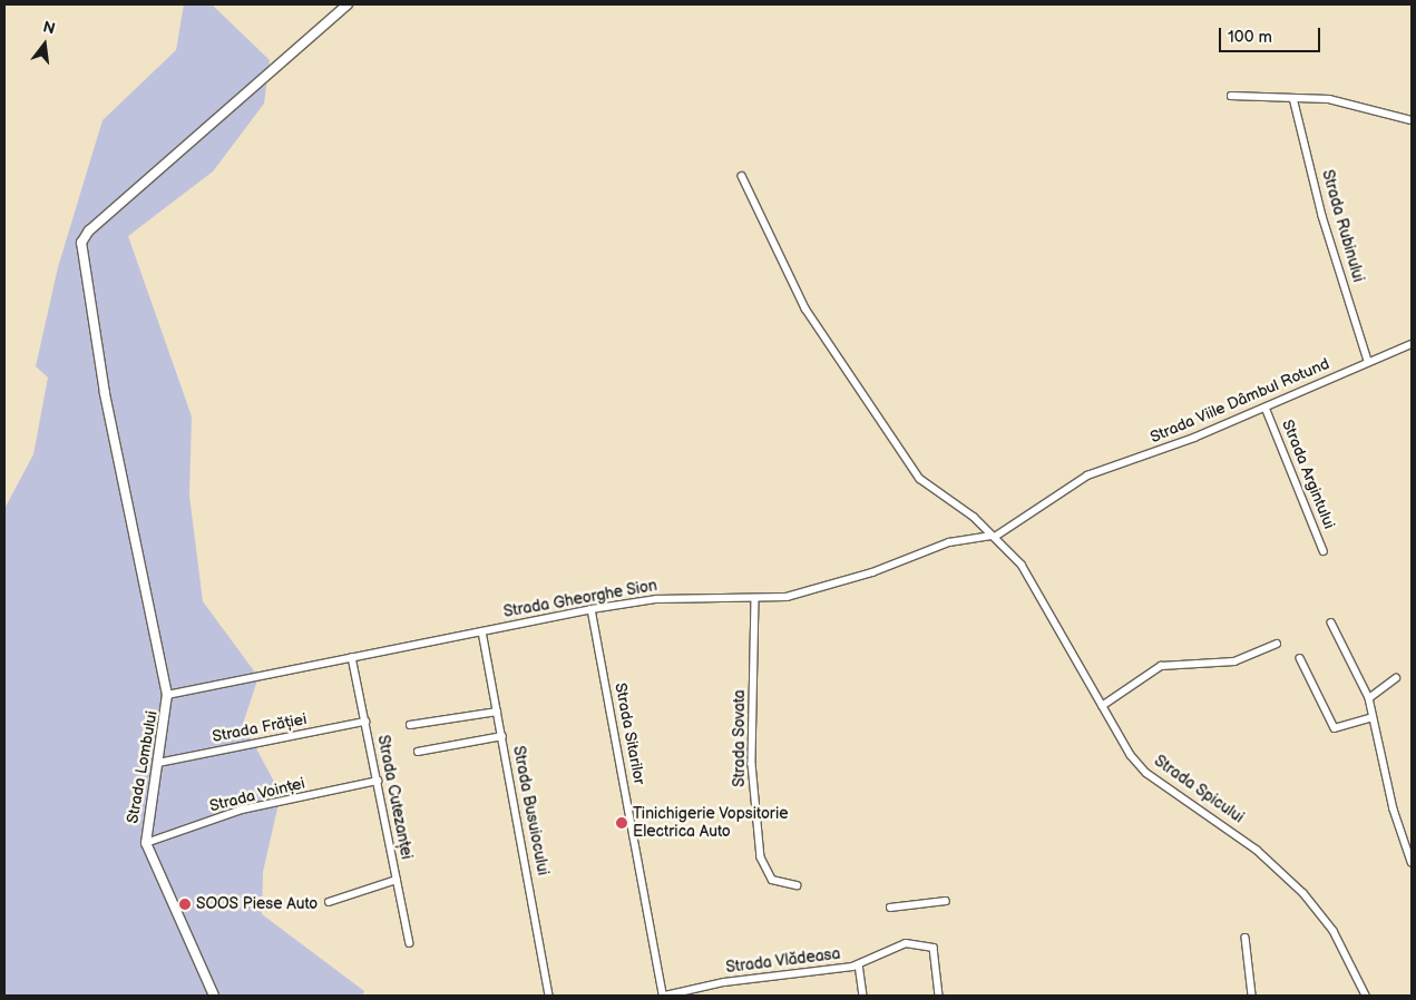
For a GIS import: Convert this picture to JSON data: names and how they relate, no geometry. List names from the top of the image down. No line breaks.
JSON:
{"streets":{"street":["Strada Rubinului","Strada Viile Dâmbul Rotund","Strada Argintului","Strada Gheorghe Sion","Strada Frăției","Strada Sitarilor","Strada Sovata","Strada Lombului","Strada Spicului","Strada Voinței","Strada Cutezanței","Strada Busuiocului","Strada Vlădeasa"]},"crossings":[["Strada Rubinului","Strada Viile Dâmbul Rotund"],["Strada Viile Dâmbul Rotund","Strada Argintului"],["Strada Viile Dâmbul Rotund","Strada Gheorghe Sion"],["Strada Viile Dâmbul Rotund","Strada Spicului"],["Strada Gheorghe Sion","Strada Sitarilor"],["Strada Gheorghe Sion","Strada Sovata"],["Strada Gheorghe Sion","Strada Lombului"],["Strada Gheorghe Sion","Strada Spicului"],["Strada Gheorghe Sion","Strada Cutezanței"],["Strada Gheorghe Sion","Strada Busuiocului"],["Strada Frăției","Strada Lombului"],["Strada Frăției","Strada Cutezanței"],["Strada Sitarilor","Strada Vlădeasa"],["Strada Lombului","Strada Voinței"],["Strada Voinței","Strada Cutezanței"]],"places":["Tinichigerie Vopsitorie Electrica Auto","SOOS Piese Auto"],"scale_bar":"100 m","north":"top"}
